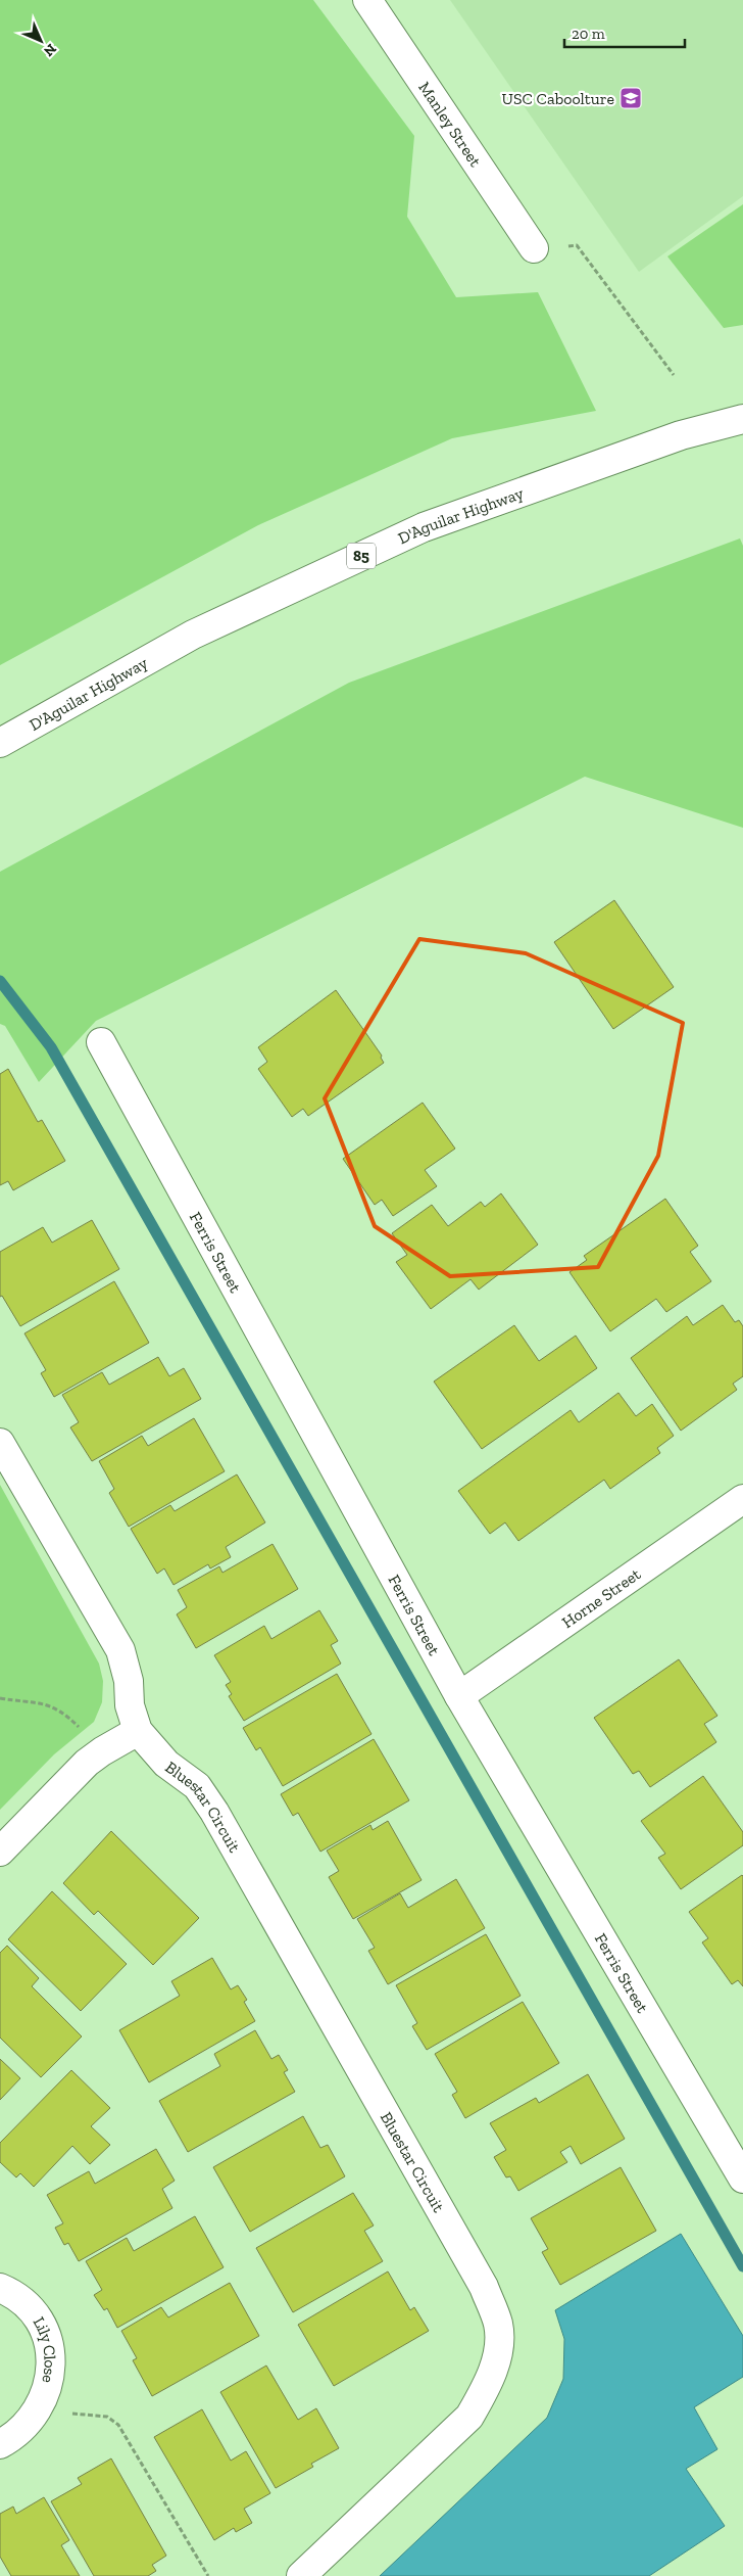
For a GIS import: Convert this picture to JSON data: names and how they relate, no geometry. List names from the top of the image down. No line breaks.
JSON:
{"streets":{"main road":["Manley Street","D'Aguilar Highway","85","Ferris Street","Horne Street","Bluestar Circuit","Lily Close"]},"crossings":[["Ferris Street","Horne Street"]],"places":{"school or university":["USC Caboolture"]},"scale_bar":"20 m","north":"bottom right"}
